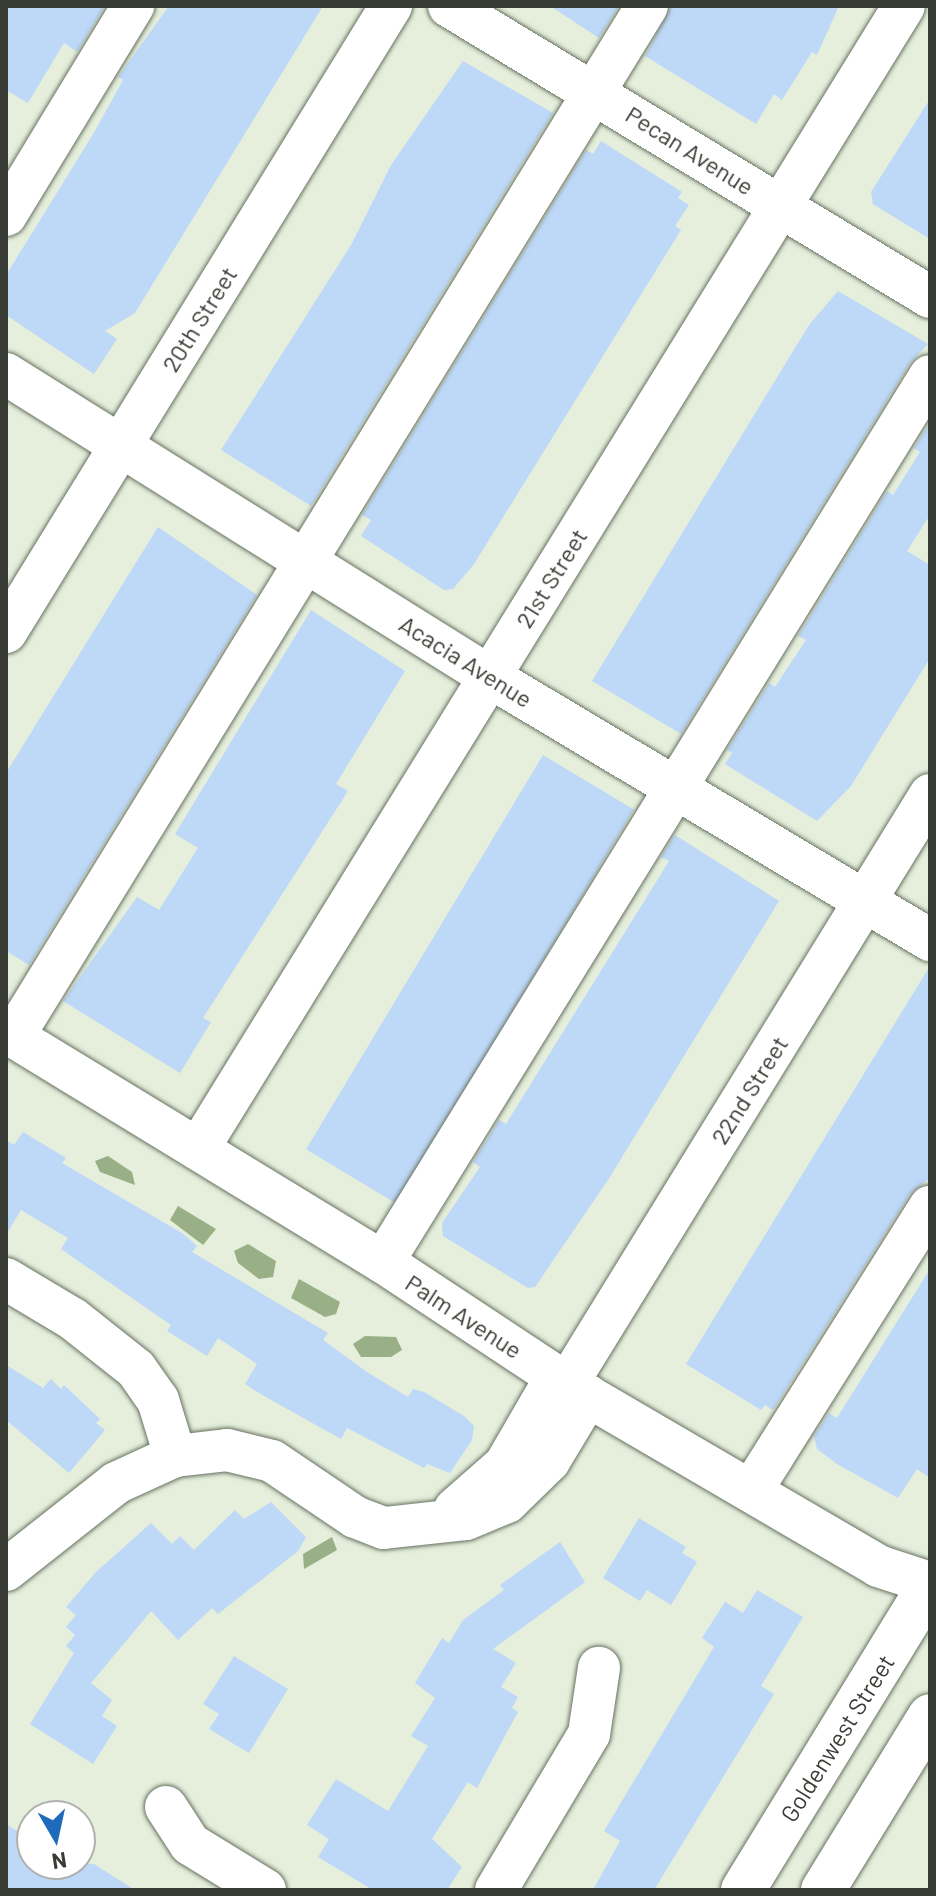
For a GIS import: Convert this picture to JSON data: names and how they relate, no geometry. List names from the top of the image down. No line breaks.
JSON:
{"streets":{"main road":["Goldenwest Street"],"street":["Pecan Avenue","20th Street","21st Street","Acacia Avenue","22nd Street","Palm Avenue"]},"crossings":[["Pecan Avenue","21st Street"],["20th Street","Acacia Avenue"],["21st Street","Acacia Avenue"],["21st Street","Palm Avenue"],["Acacia Avenue","22nd Street"],["22nd Street","Palm Avenue"],["Palm Avenue","Goldenwest Street"]],"north":"bottom"}
